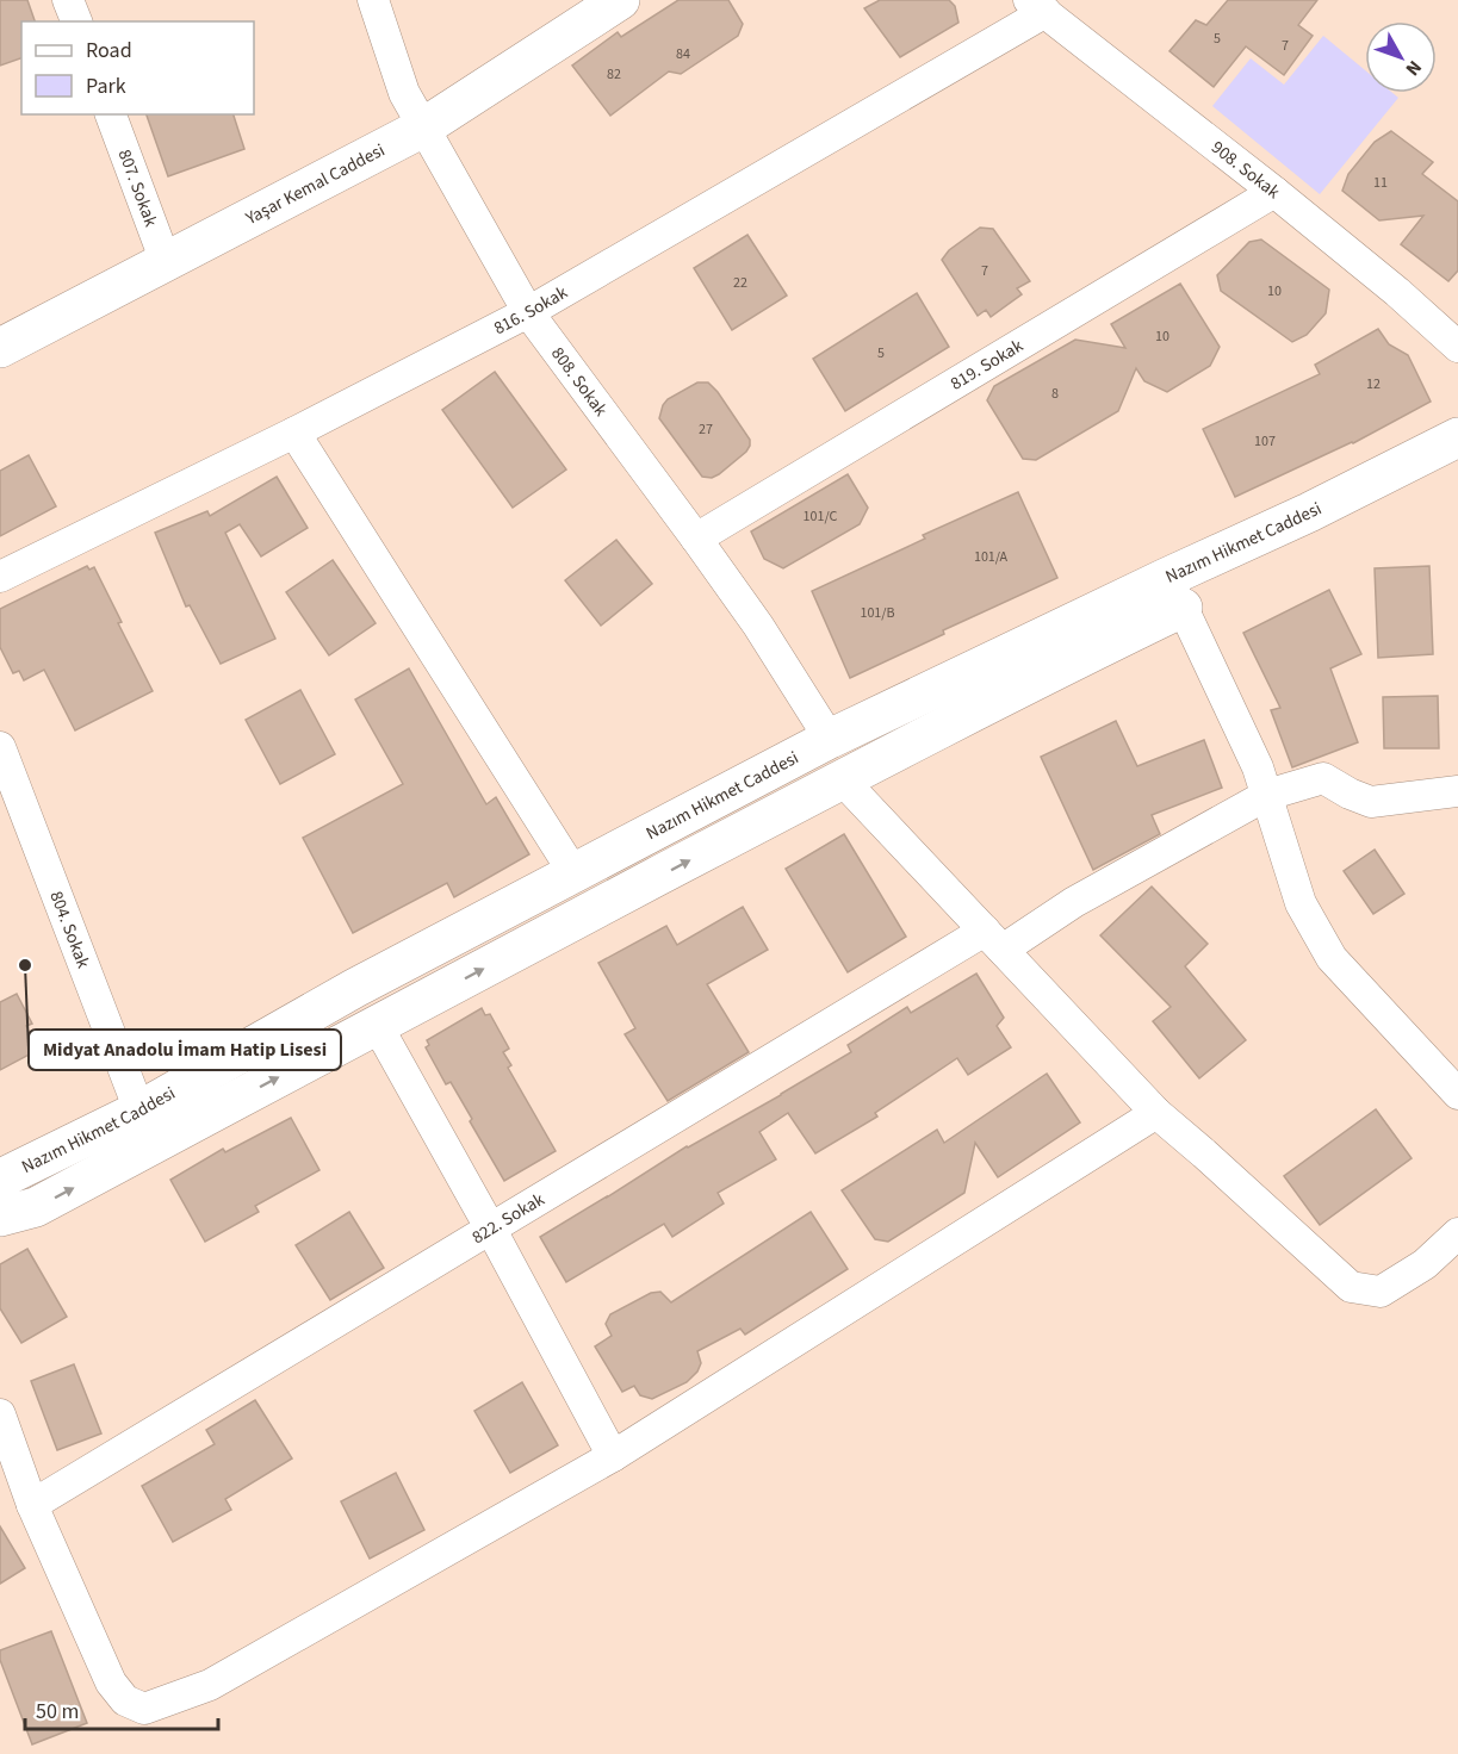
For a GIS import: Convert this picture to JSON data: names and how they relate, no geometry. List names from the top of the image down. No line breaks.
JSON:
{"streets":{"street":["908. Sokak","Yaşar Kemal Caddesi","807. Sokak","816. Sokak","819. Sokak","808. Sokak","Nazım Hikmet Caddesi","804. Sokak","822. Sokak"]},"crossings":[["908. Sokak","816. Sokak"],["908. Sokak","819. Sokak"],["Yaşar Kemal Caddesi","807. Sokak"],["Yaşar Kemal Caddesi","808. Sokak"],["816. Sokak","808. Sokak"],["819. Sokak","808. Sokak"],["808. Sokak","Nazım Hikmet Caddesi"],["Nazım Hikmet Caddesi","804. Sokak"]],"places":["Midyat Anadolu İmam Hatip Lisesi"],"house_numbers":["5","7","84","82","11","7","22","10","10","5","12","8","27","107","101/C","101/A","101/B"],"legend":["Road","Park"],"scale_bar":"50 m","north":"bottom right"}
